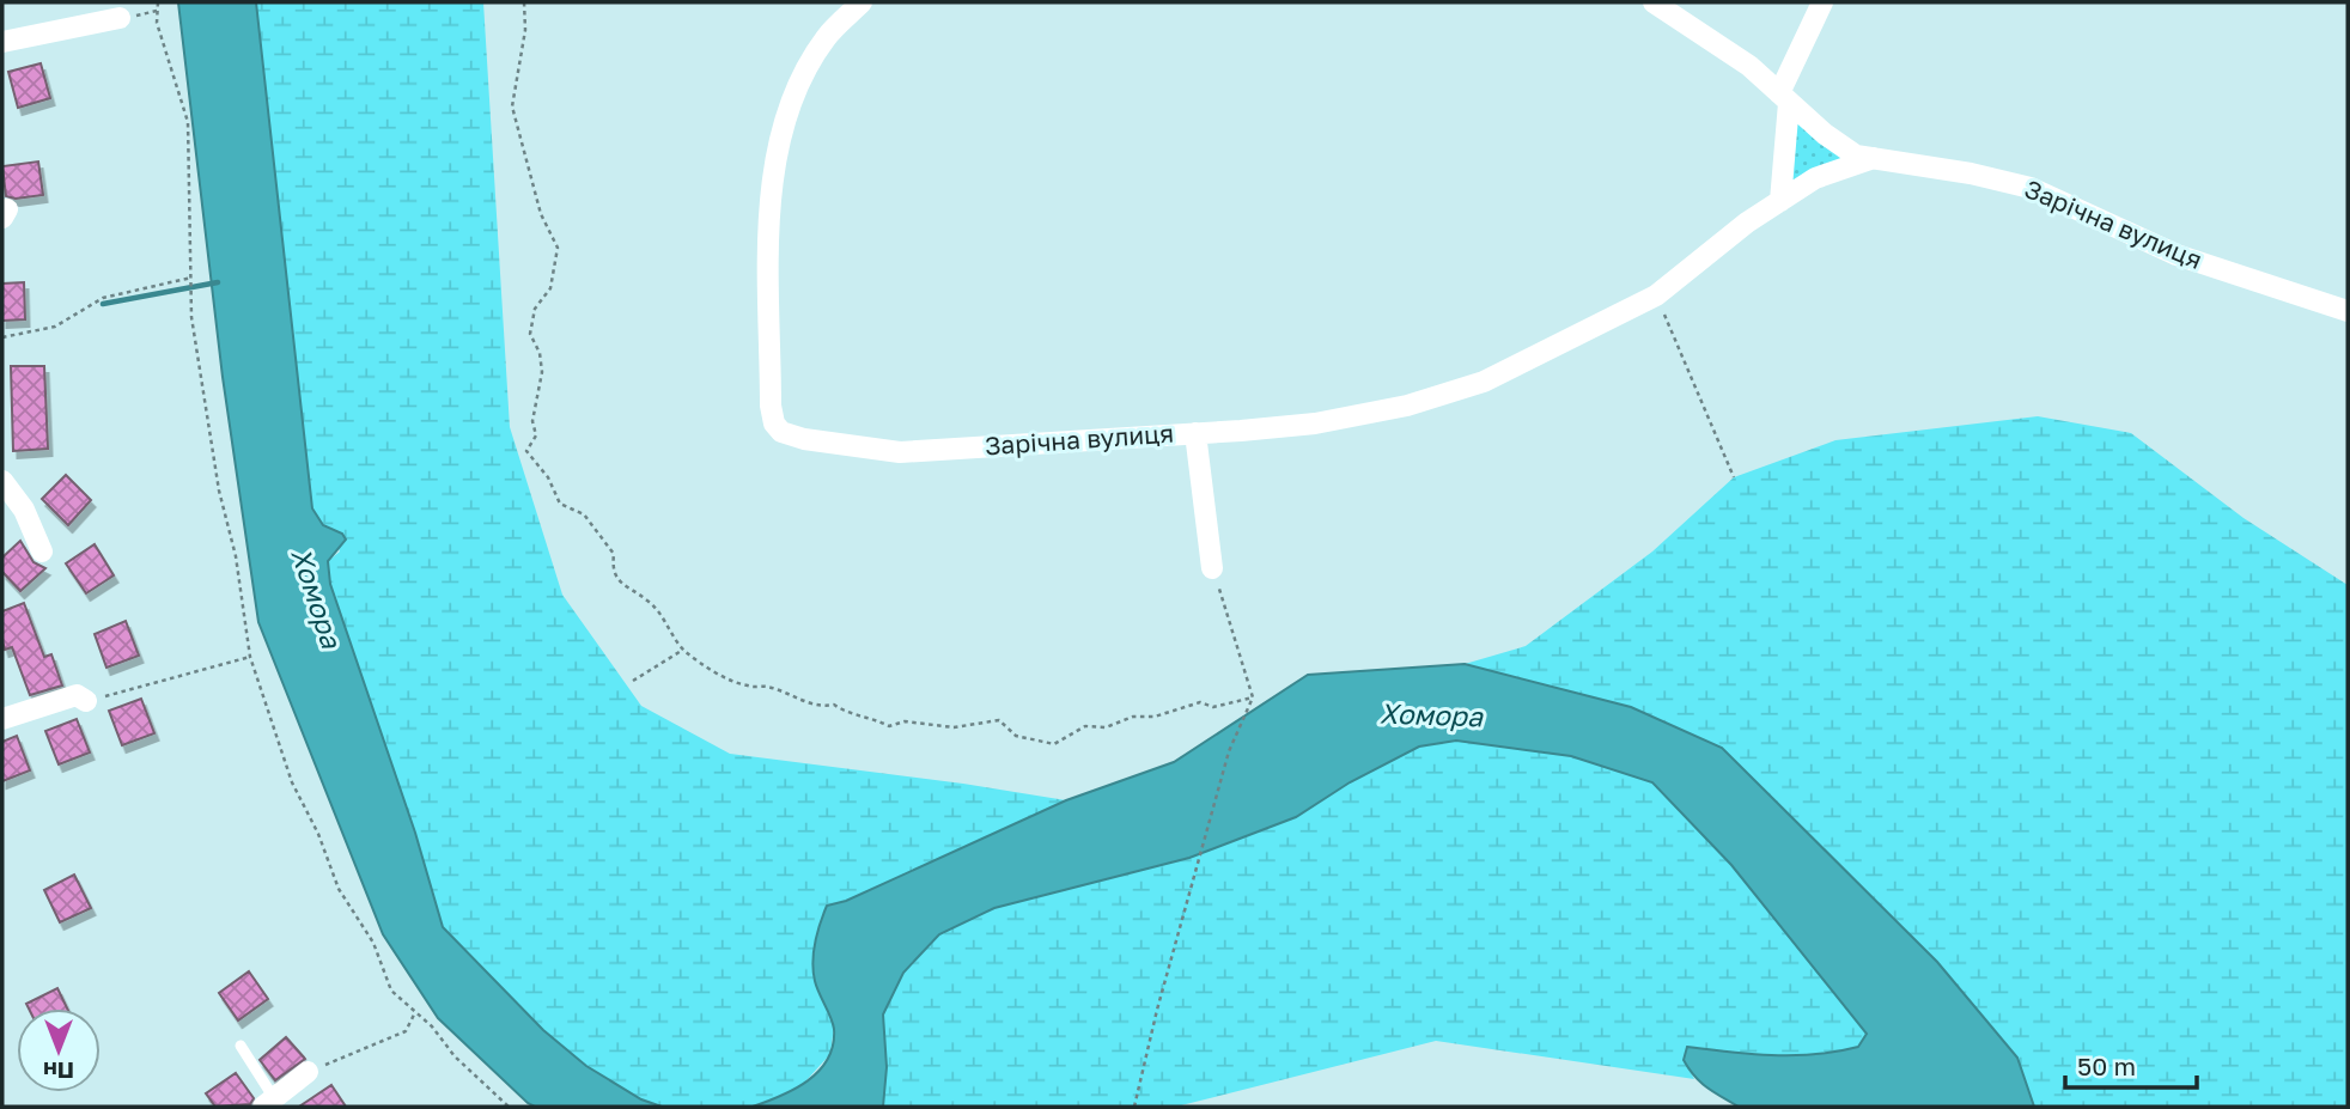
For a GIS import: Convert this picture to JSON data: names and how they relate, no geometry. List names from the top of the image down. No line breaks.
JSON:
{"streets":{"street":["Зарічна вулиця"]},"water":["Хомора"],"scale_bar":"50 m","north":"bottom"}
